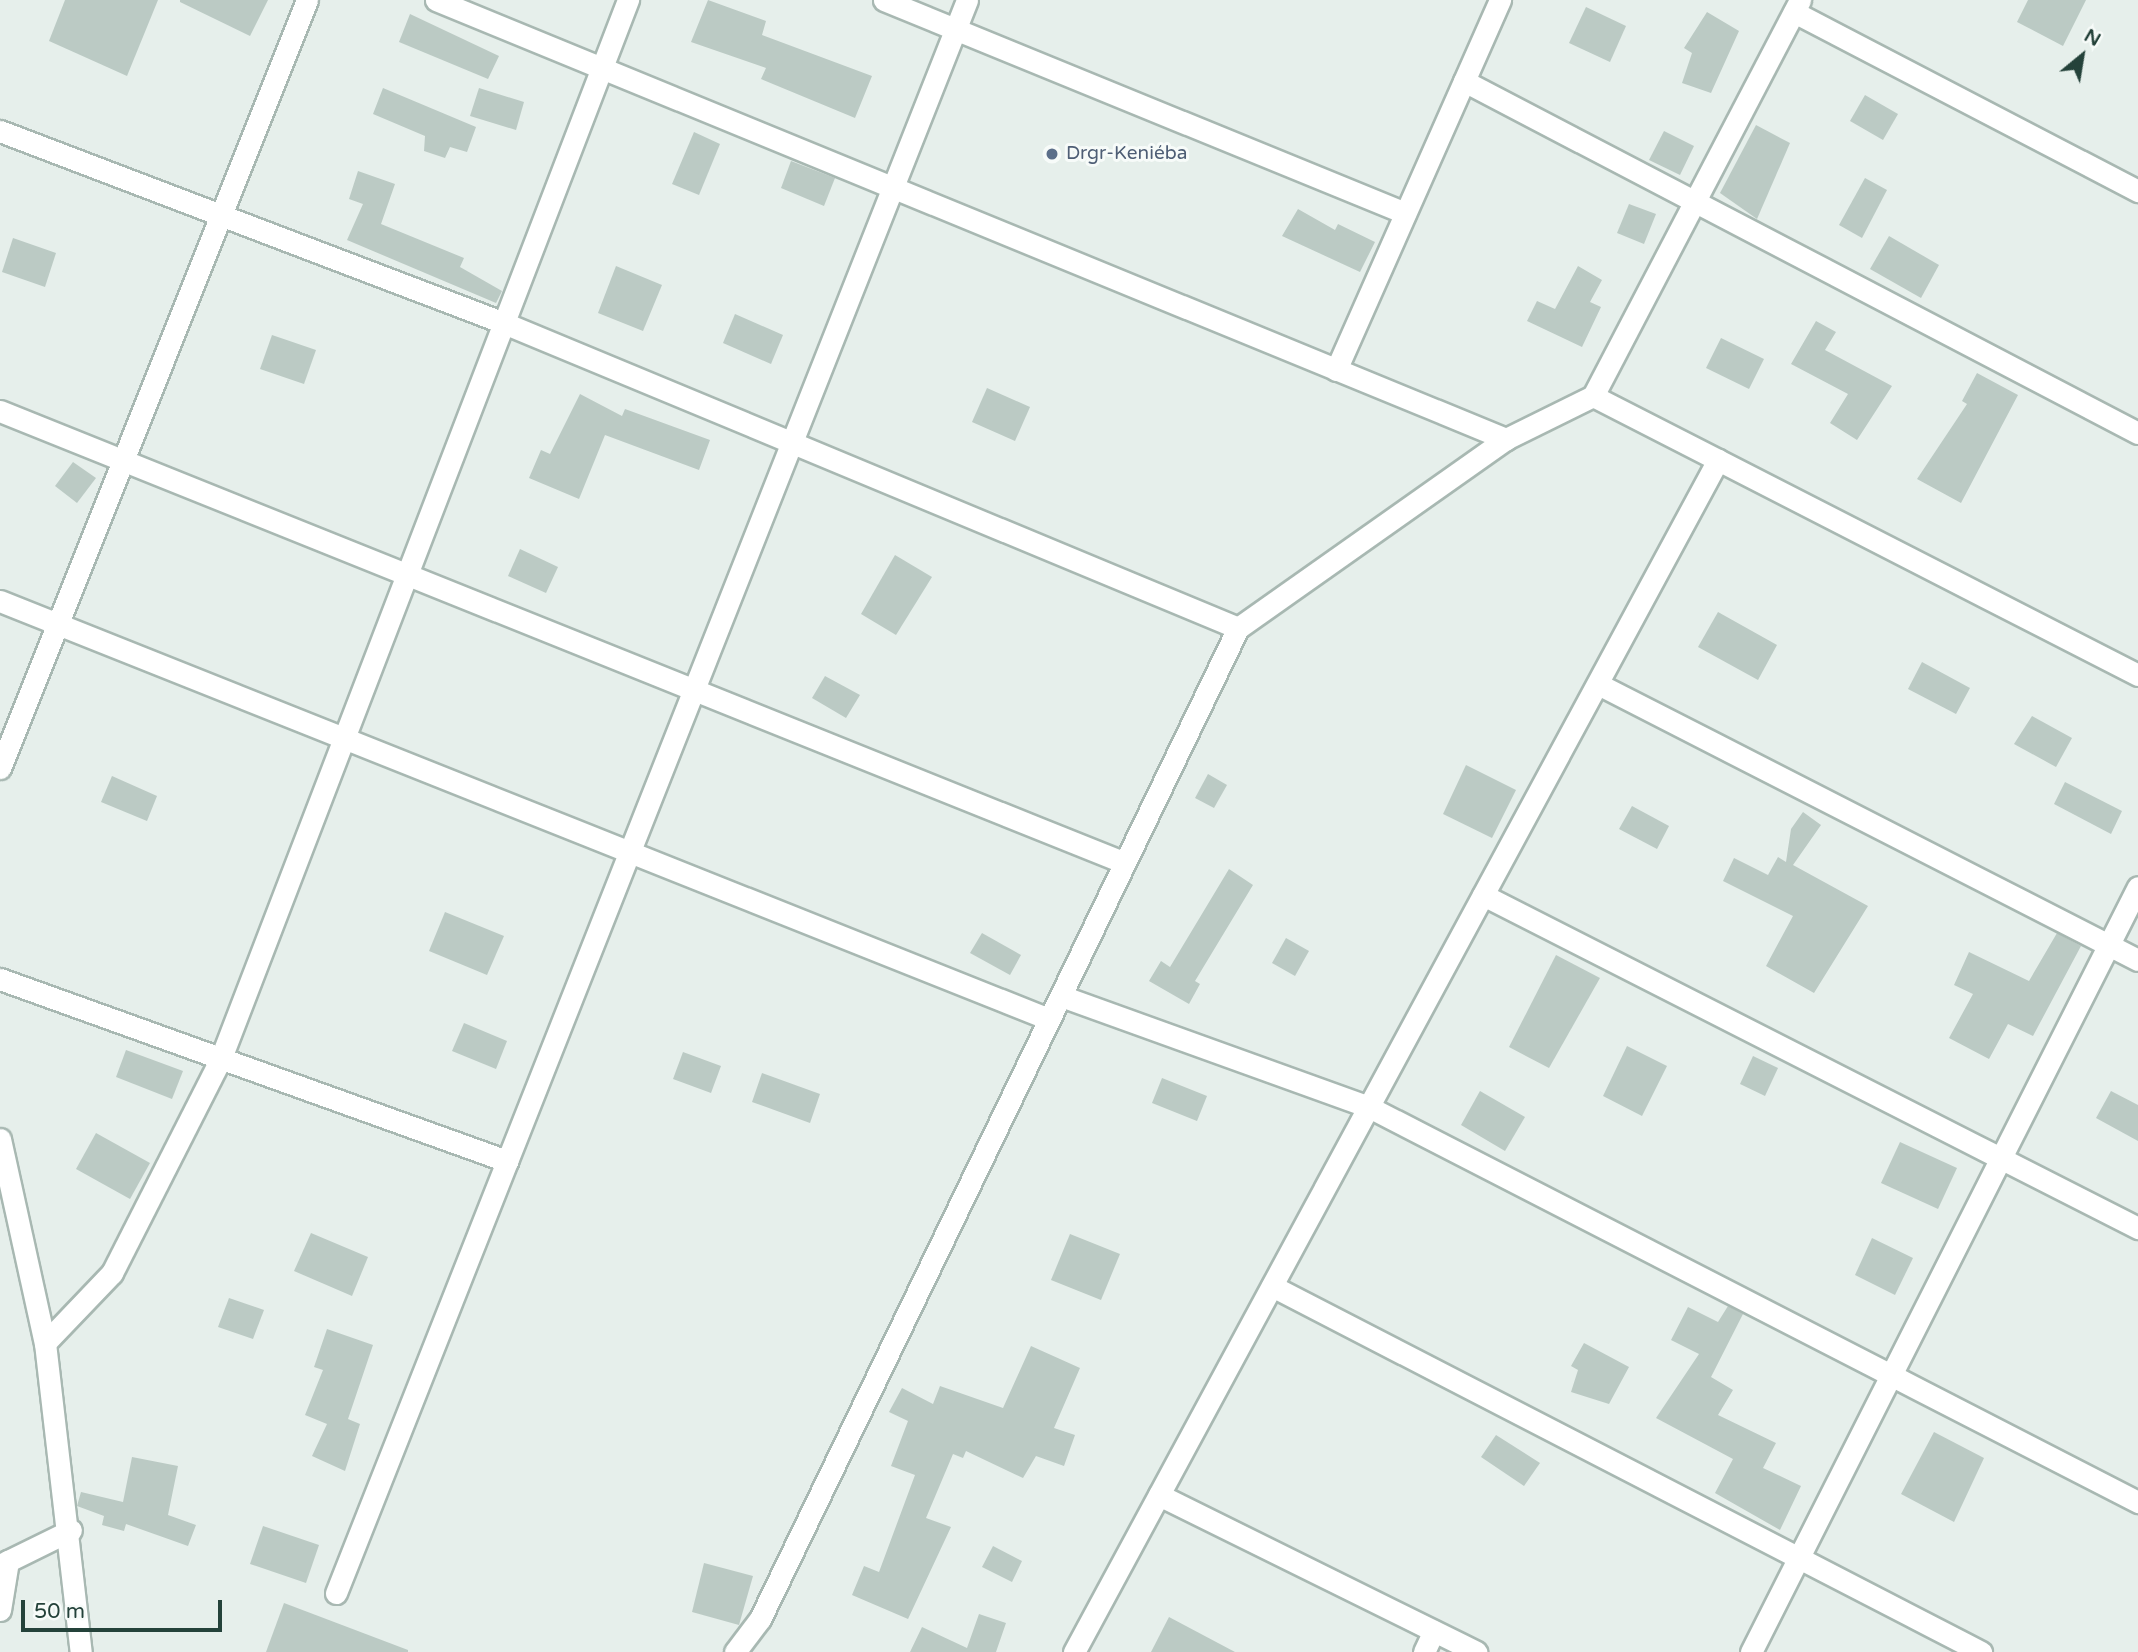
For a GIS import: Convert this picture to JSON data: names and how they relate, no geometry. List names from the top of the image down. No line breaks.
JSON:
{"places":["Drgr-Keniéba"],"scale_bar":"50 m","north":"top right"}
